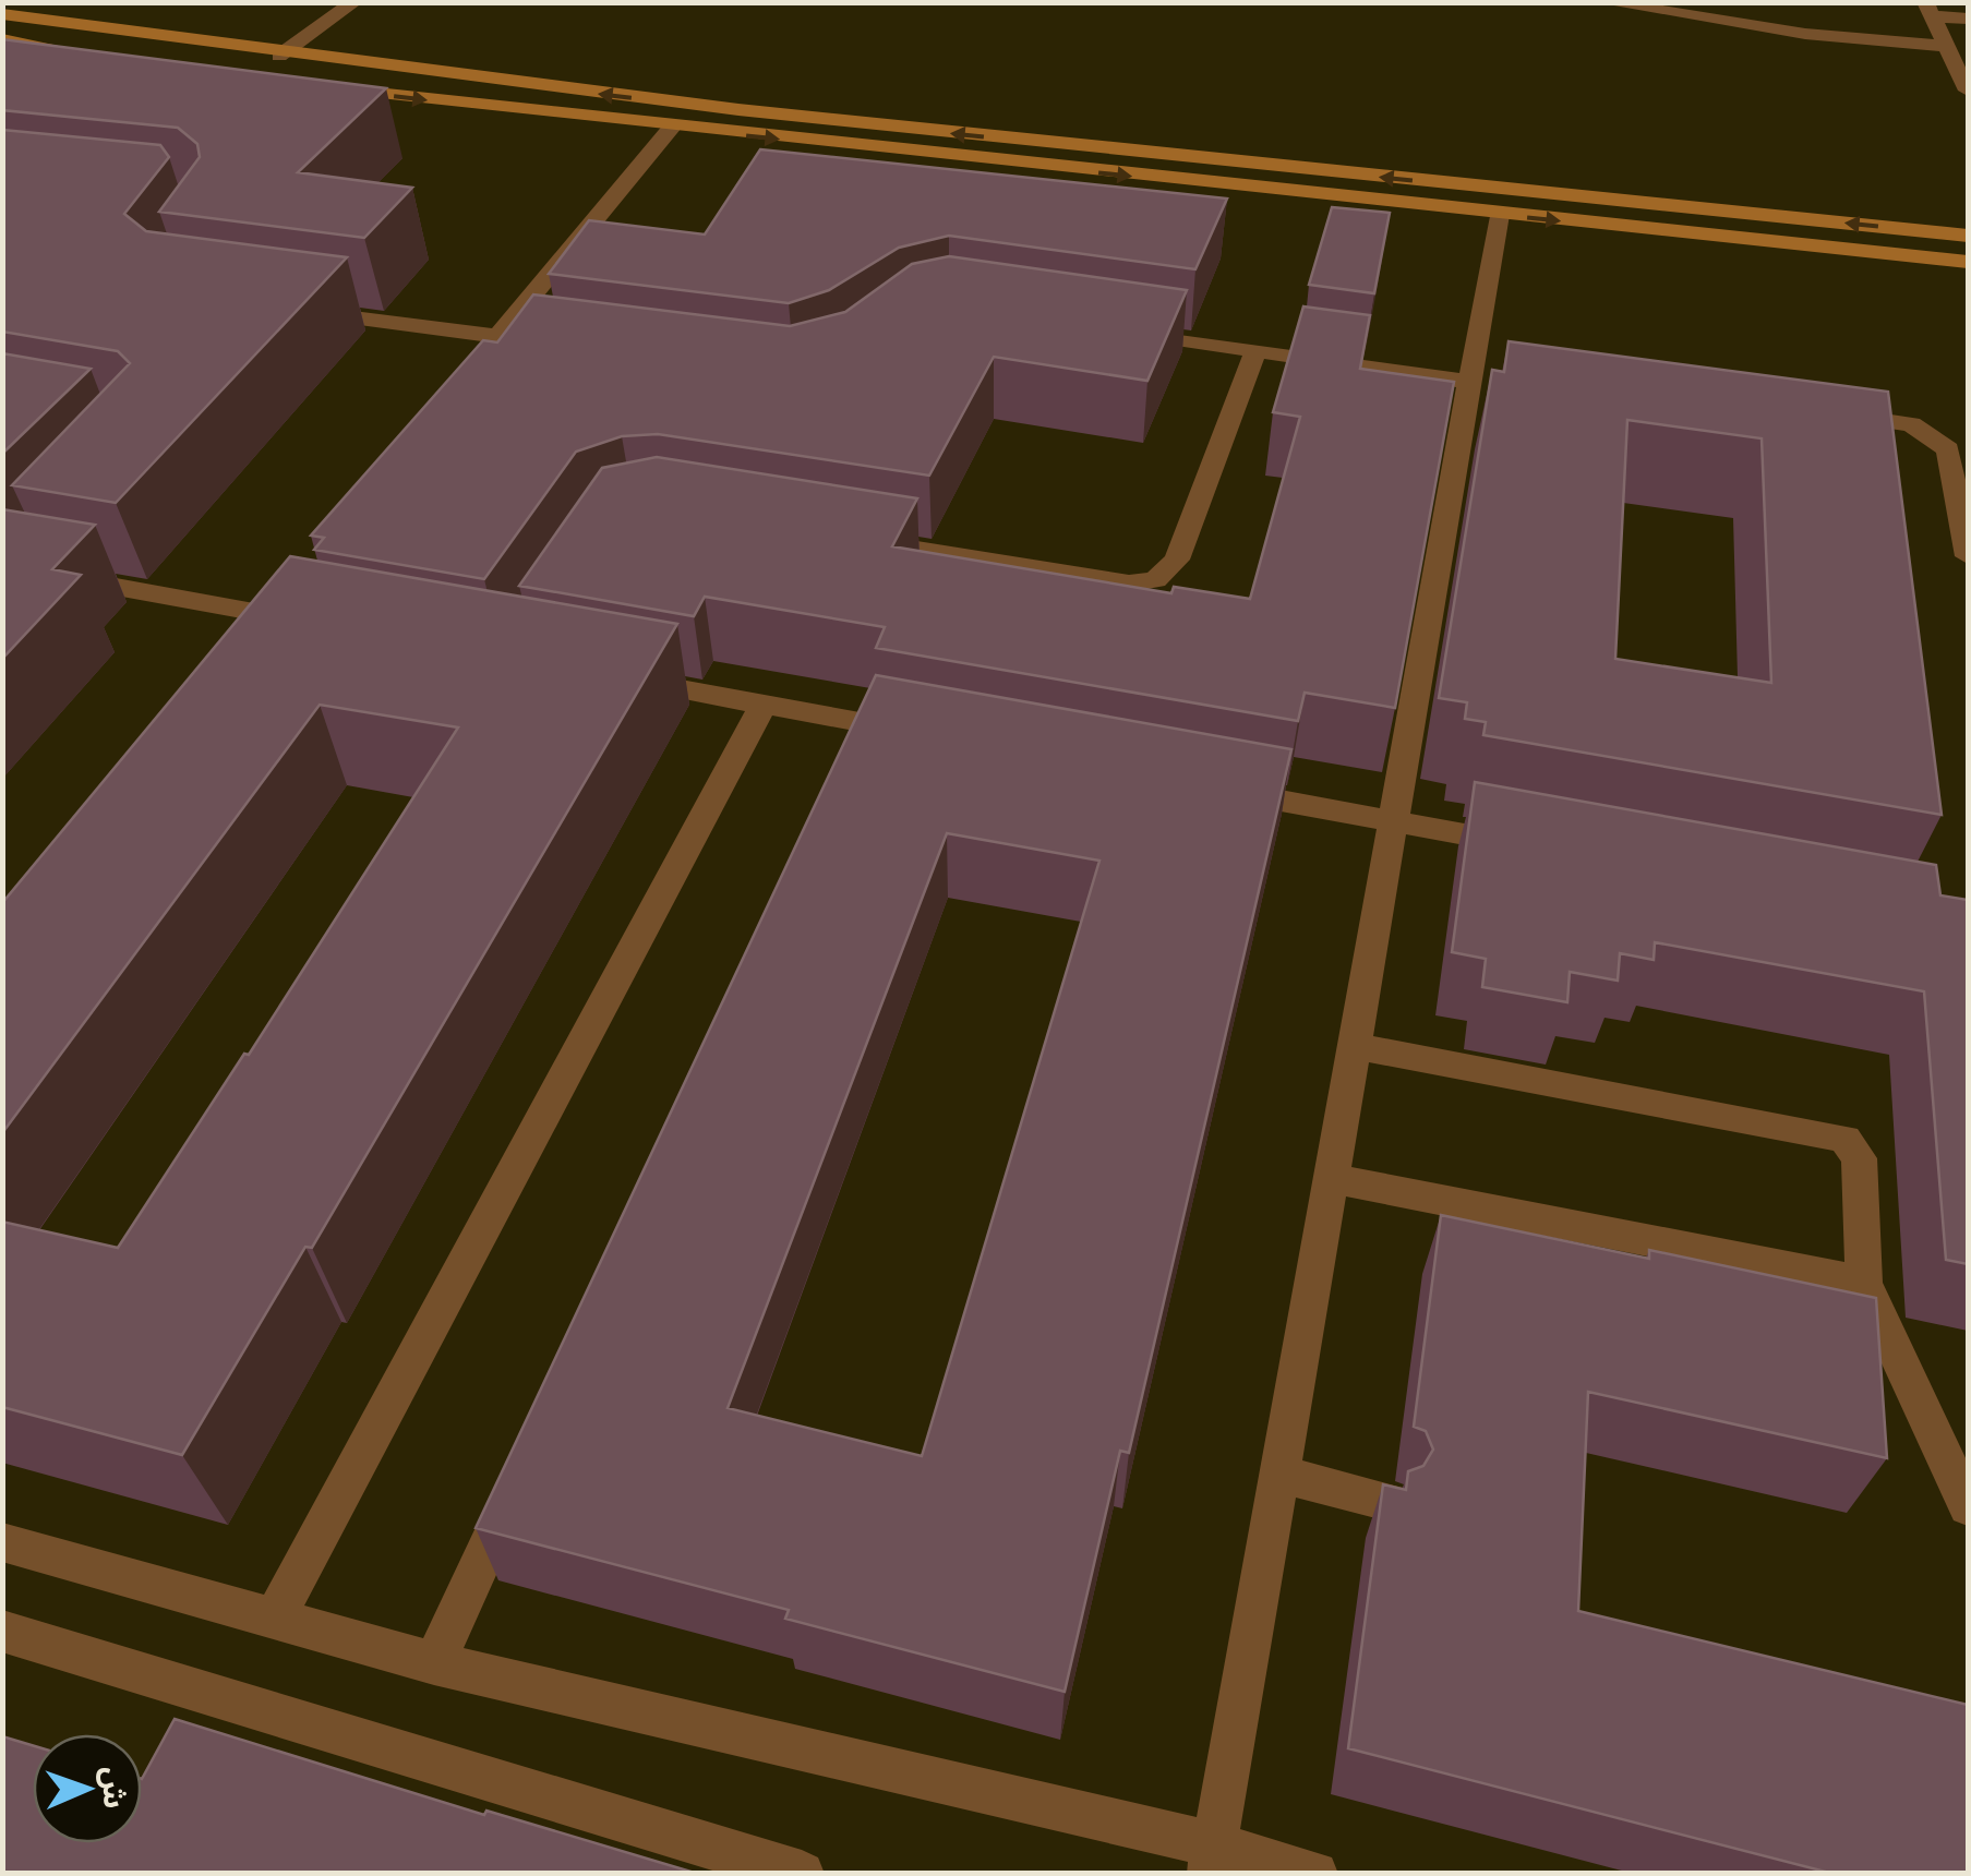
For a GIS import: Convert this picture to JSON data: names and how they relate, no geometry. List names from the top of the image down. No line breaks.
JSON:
{"north":"right"}
